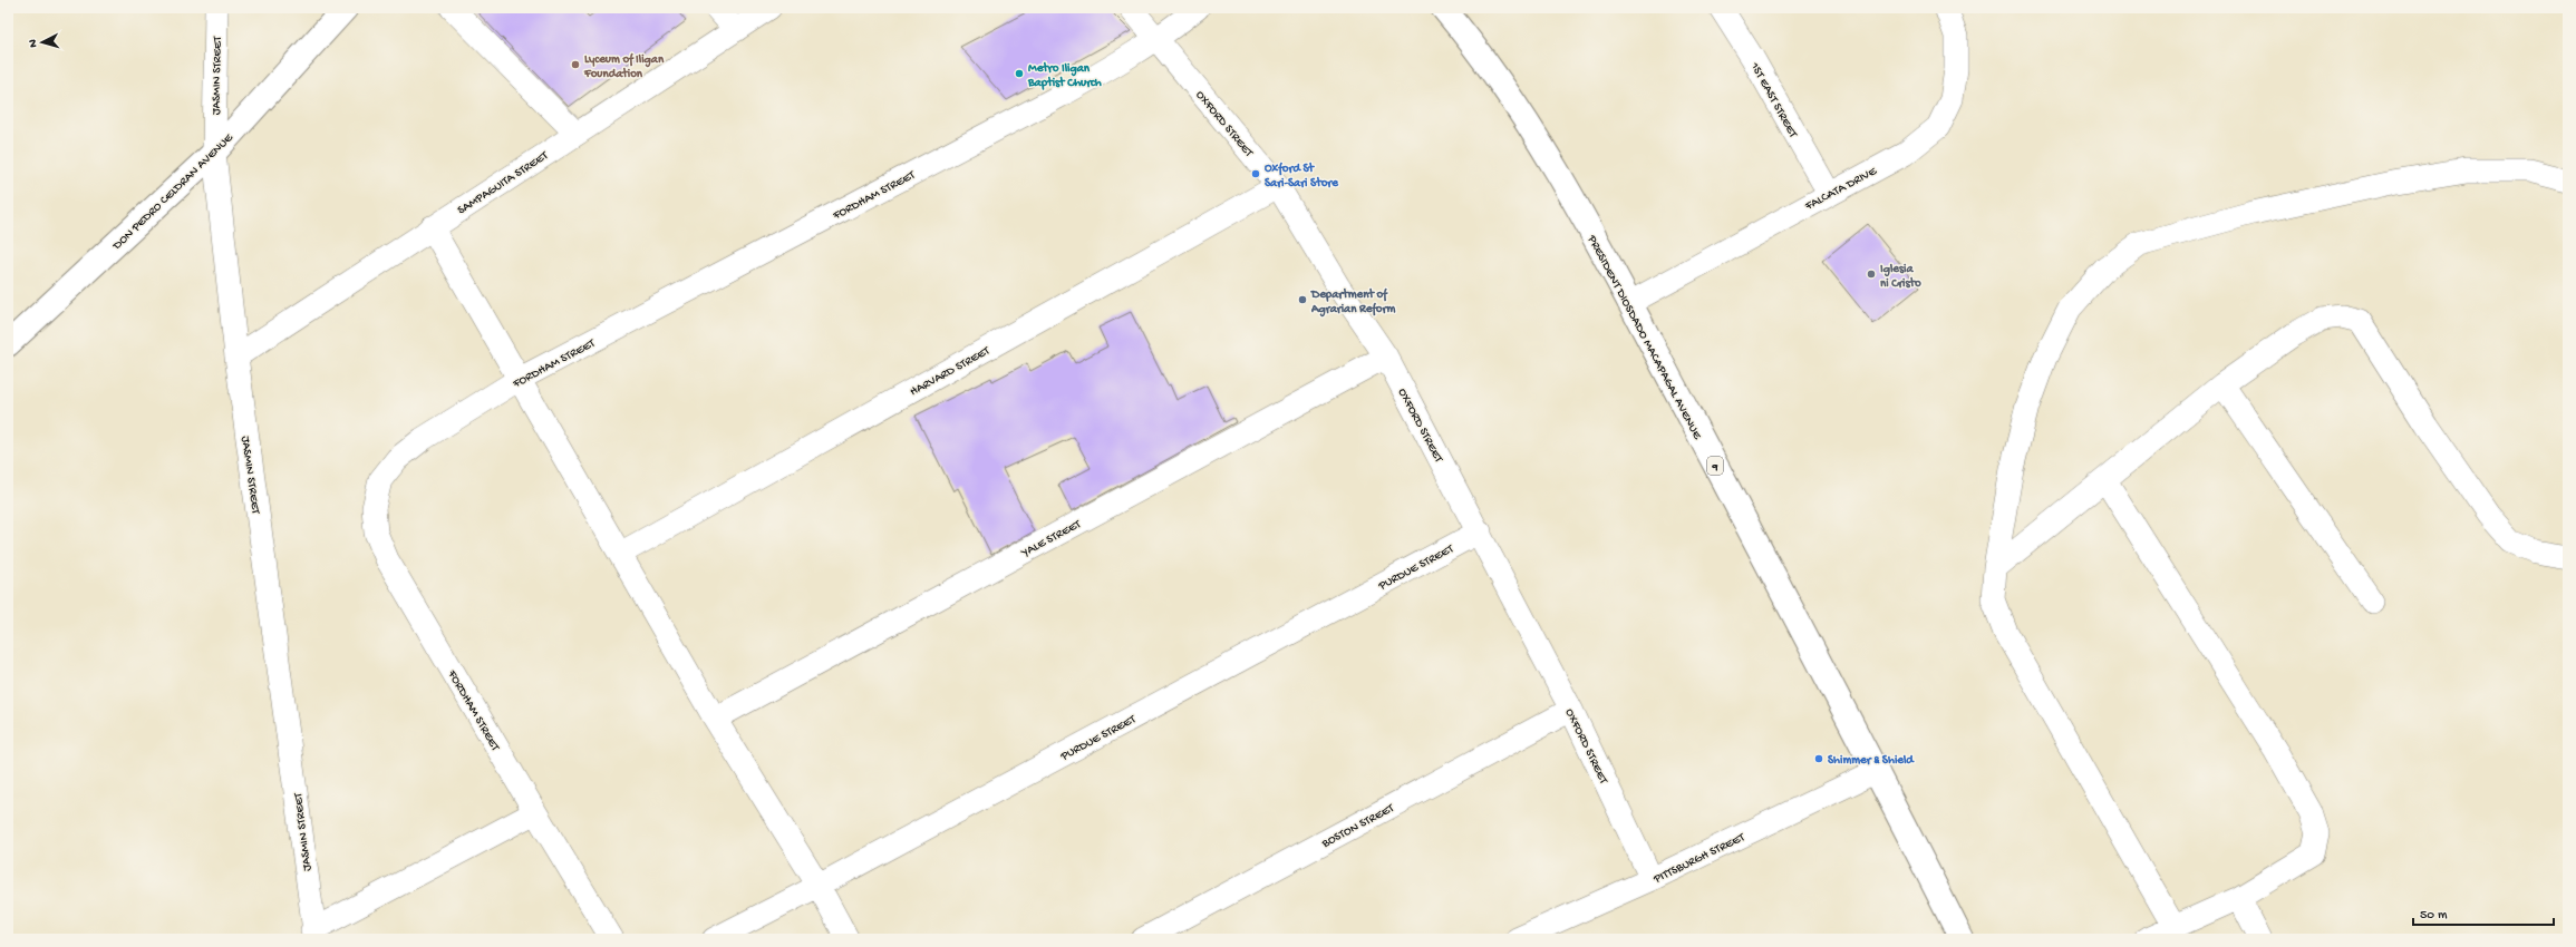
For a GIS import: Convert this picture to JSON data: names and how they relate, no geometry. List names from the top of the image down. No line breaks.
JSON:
{"streets":{"main road":["DON PEDRO CELDRAN AVENUE","PRESIDENT DIOSDADO MACAPAGAL AVENUE","9"],"street":["JASMIN STREET","1ST EAST STREET","OXFORD STREET","SAMPAGUITA STREET","FALCATA DRIVE","FORDHAM STREET","HARVARD STREET","YALE STREET","PURDUE STREET","BOSTON STREET","PITTSBURGH STREET"]},"crossings":[["JASMIN STREET","SAMPAGUITA STREET"],["JASMIN STREET","DON PEDRO CELDRAN AVENUE"],["1ST EAST STREET","FALCATA DRIVE"],["OXFORD STREET","FORDHAM STREET"],["OXFORD STREET","HARVARD STREET"],["OXFORD STREET","YALE STREET"],["OXFORD STREET","PURDUE STREET"],["OXFORD STREET","BOSTON STREET"],["OXFORD STREET","PITTSBURGH STREET"],["FALCATA DRIVE","PRESIDENT DIOSDADO MACAPAGAL AVENUE"],["PRESIDENT DIOSDADO MACAPAGAL AVENUE","PITTSBURGH STREET"]],"places":["Lyceum of Iligan Foundation","Metro Iligan Baptist Church","Oxford St Sari-Sari Store","Iglesia ni Cristo","Department of Agrarian Reform","Shimmer & Shield"],"scale_bar":"50 m","north":"left"}
